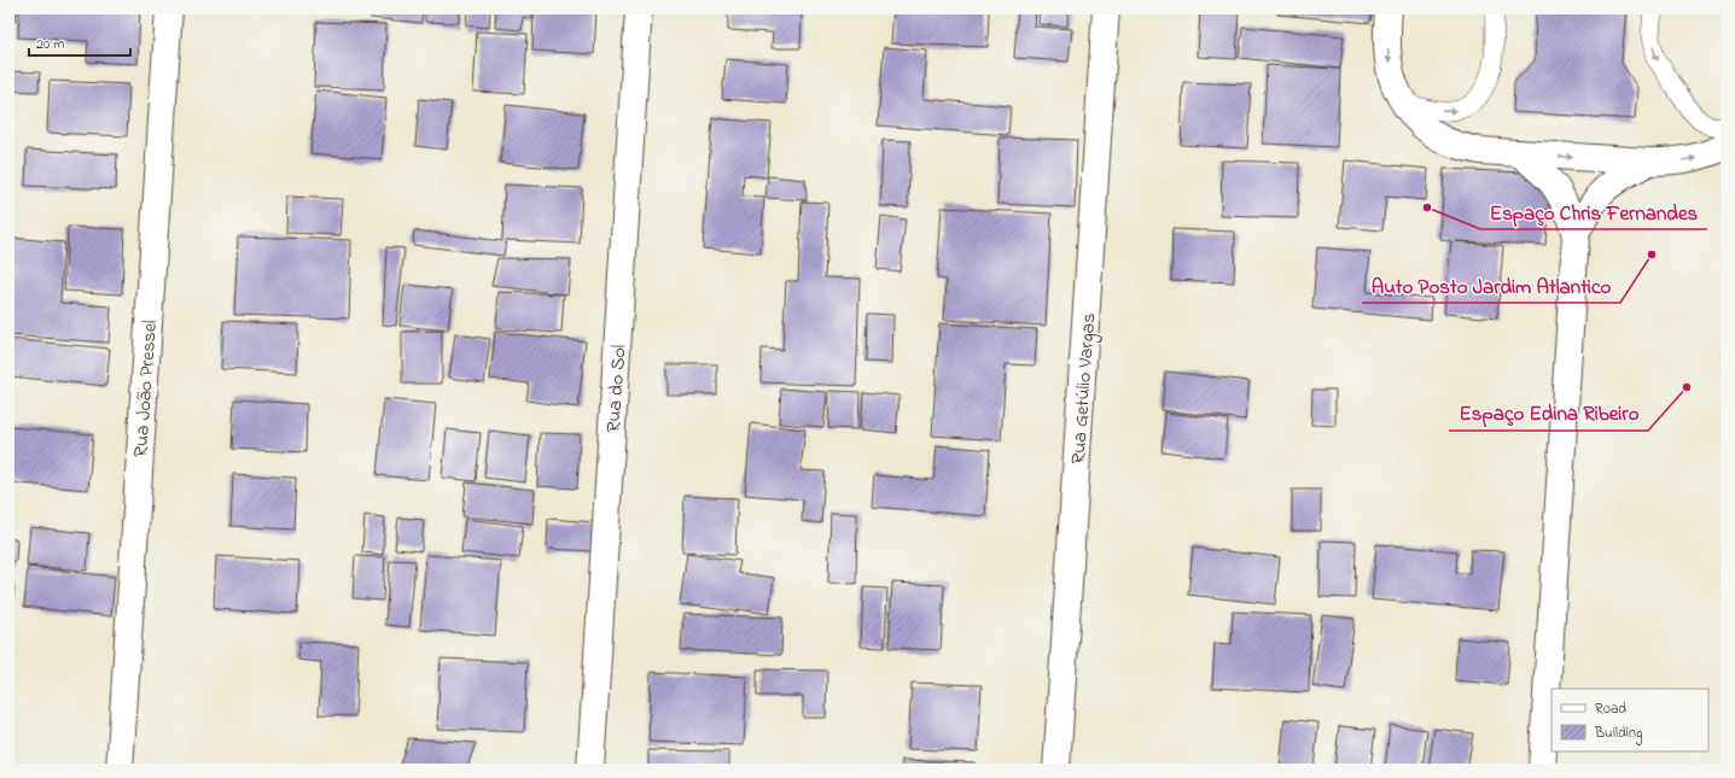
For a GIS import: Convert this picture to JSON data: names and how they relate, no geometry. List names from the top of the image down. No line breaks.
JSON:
{"streets":{"street":["Rua João Pressel","Rua do Sol","Rua Getúlio Vargas"]},"places":["Espaço Chris Fernandes","Auto Posto Jardim Atlantico","Espaço Edina Ribeiro"],"legend":["Road","Building"],"scale_bar":"20 m"}
